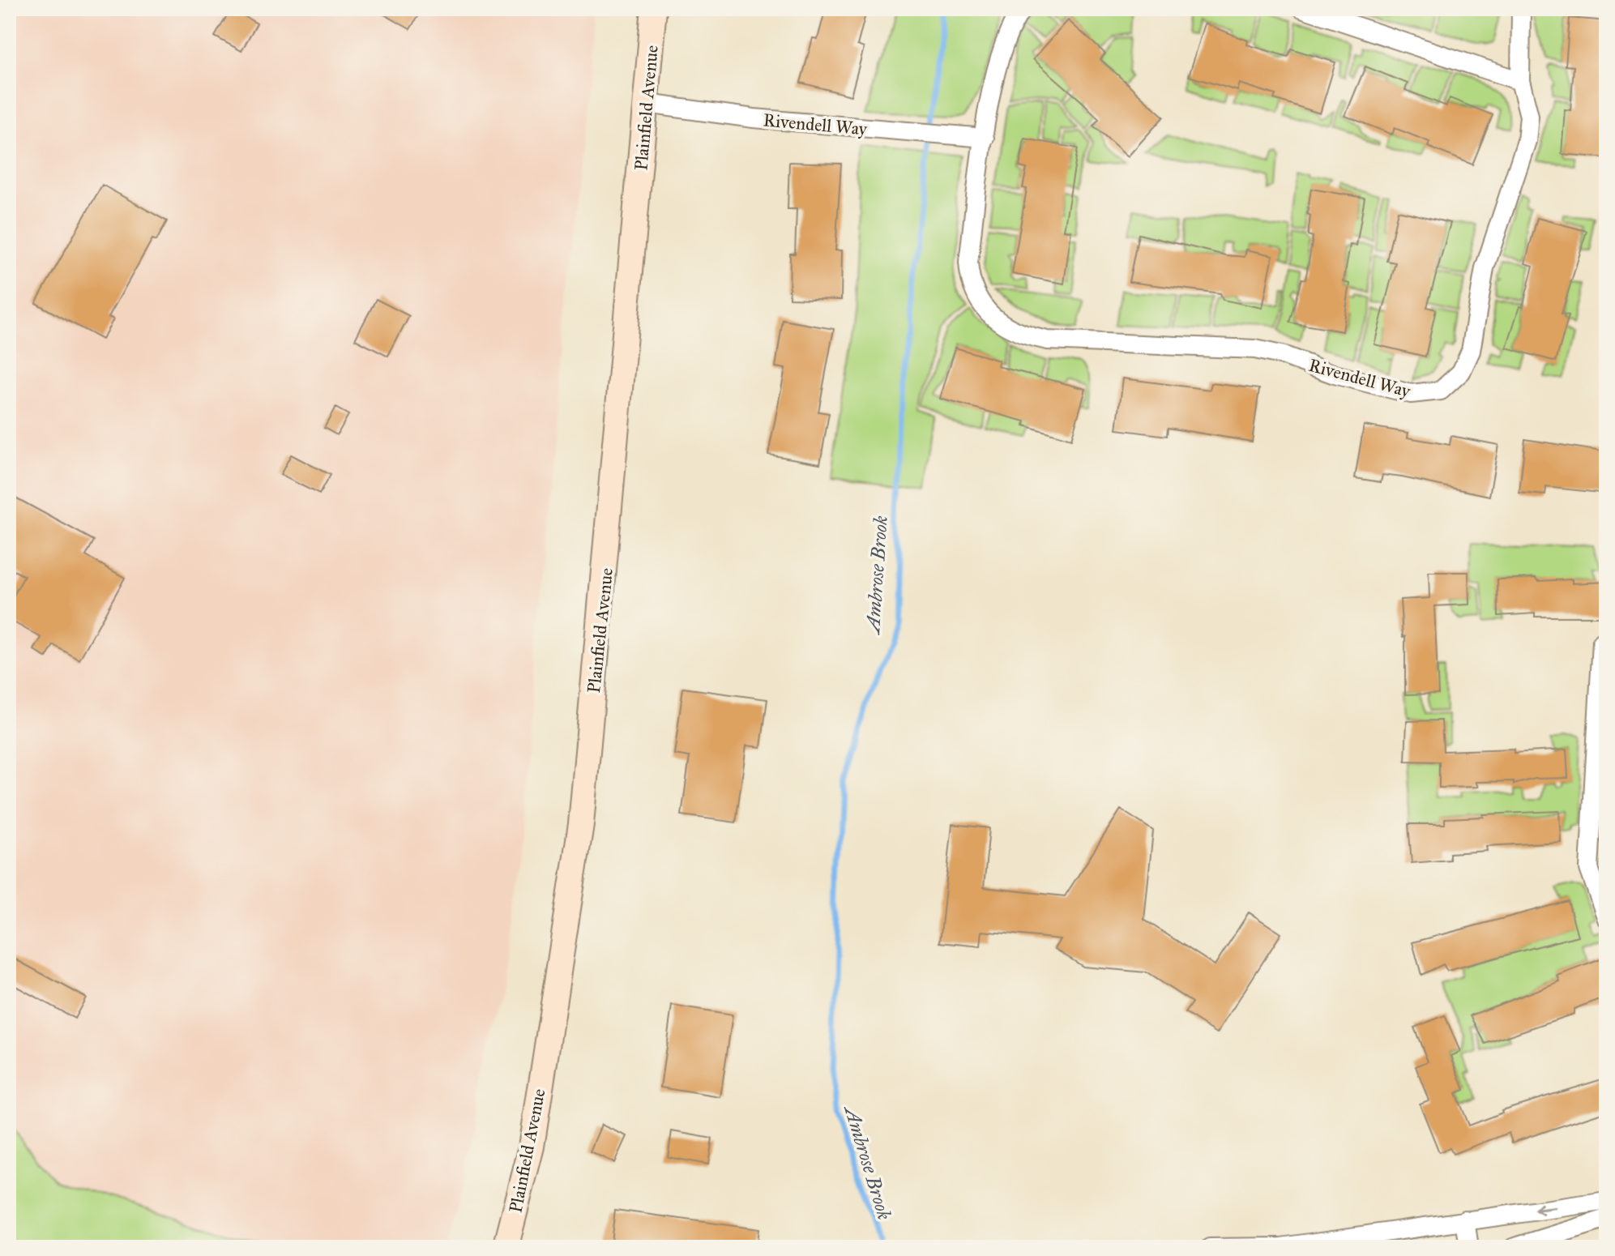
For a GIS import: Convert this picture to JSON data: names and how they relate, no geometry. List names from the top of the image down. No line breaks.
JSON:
{"streets":{"main road":["Plainfield Avenue"],"street":["Rivendell Way"]},"crossings":[["Plainfield Avenue","Rivendell Way"]],"water":["Ambrose Brook"]}
